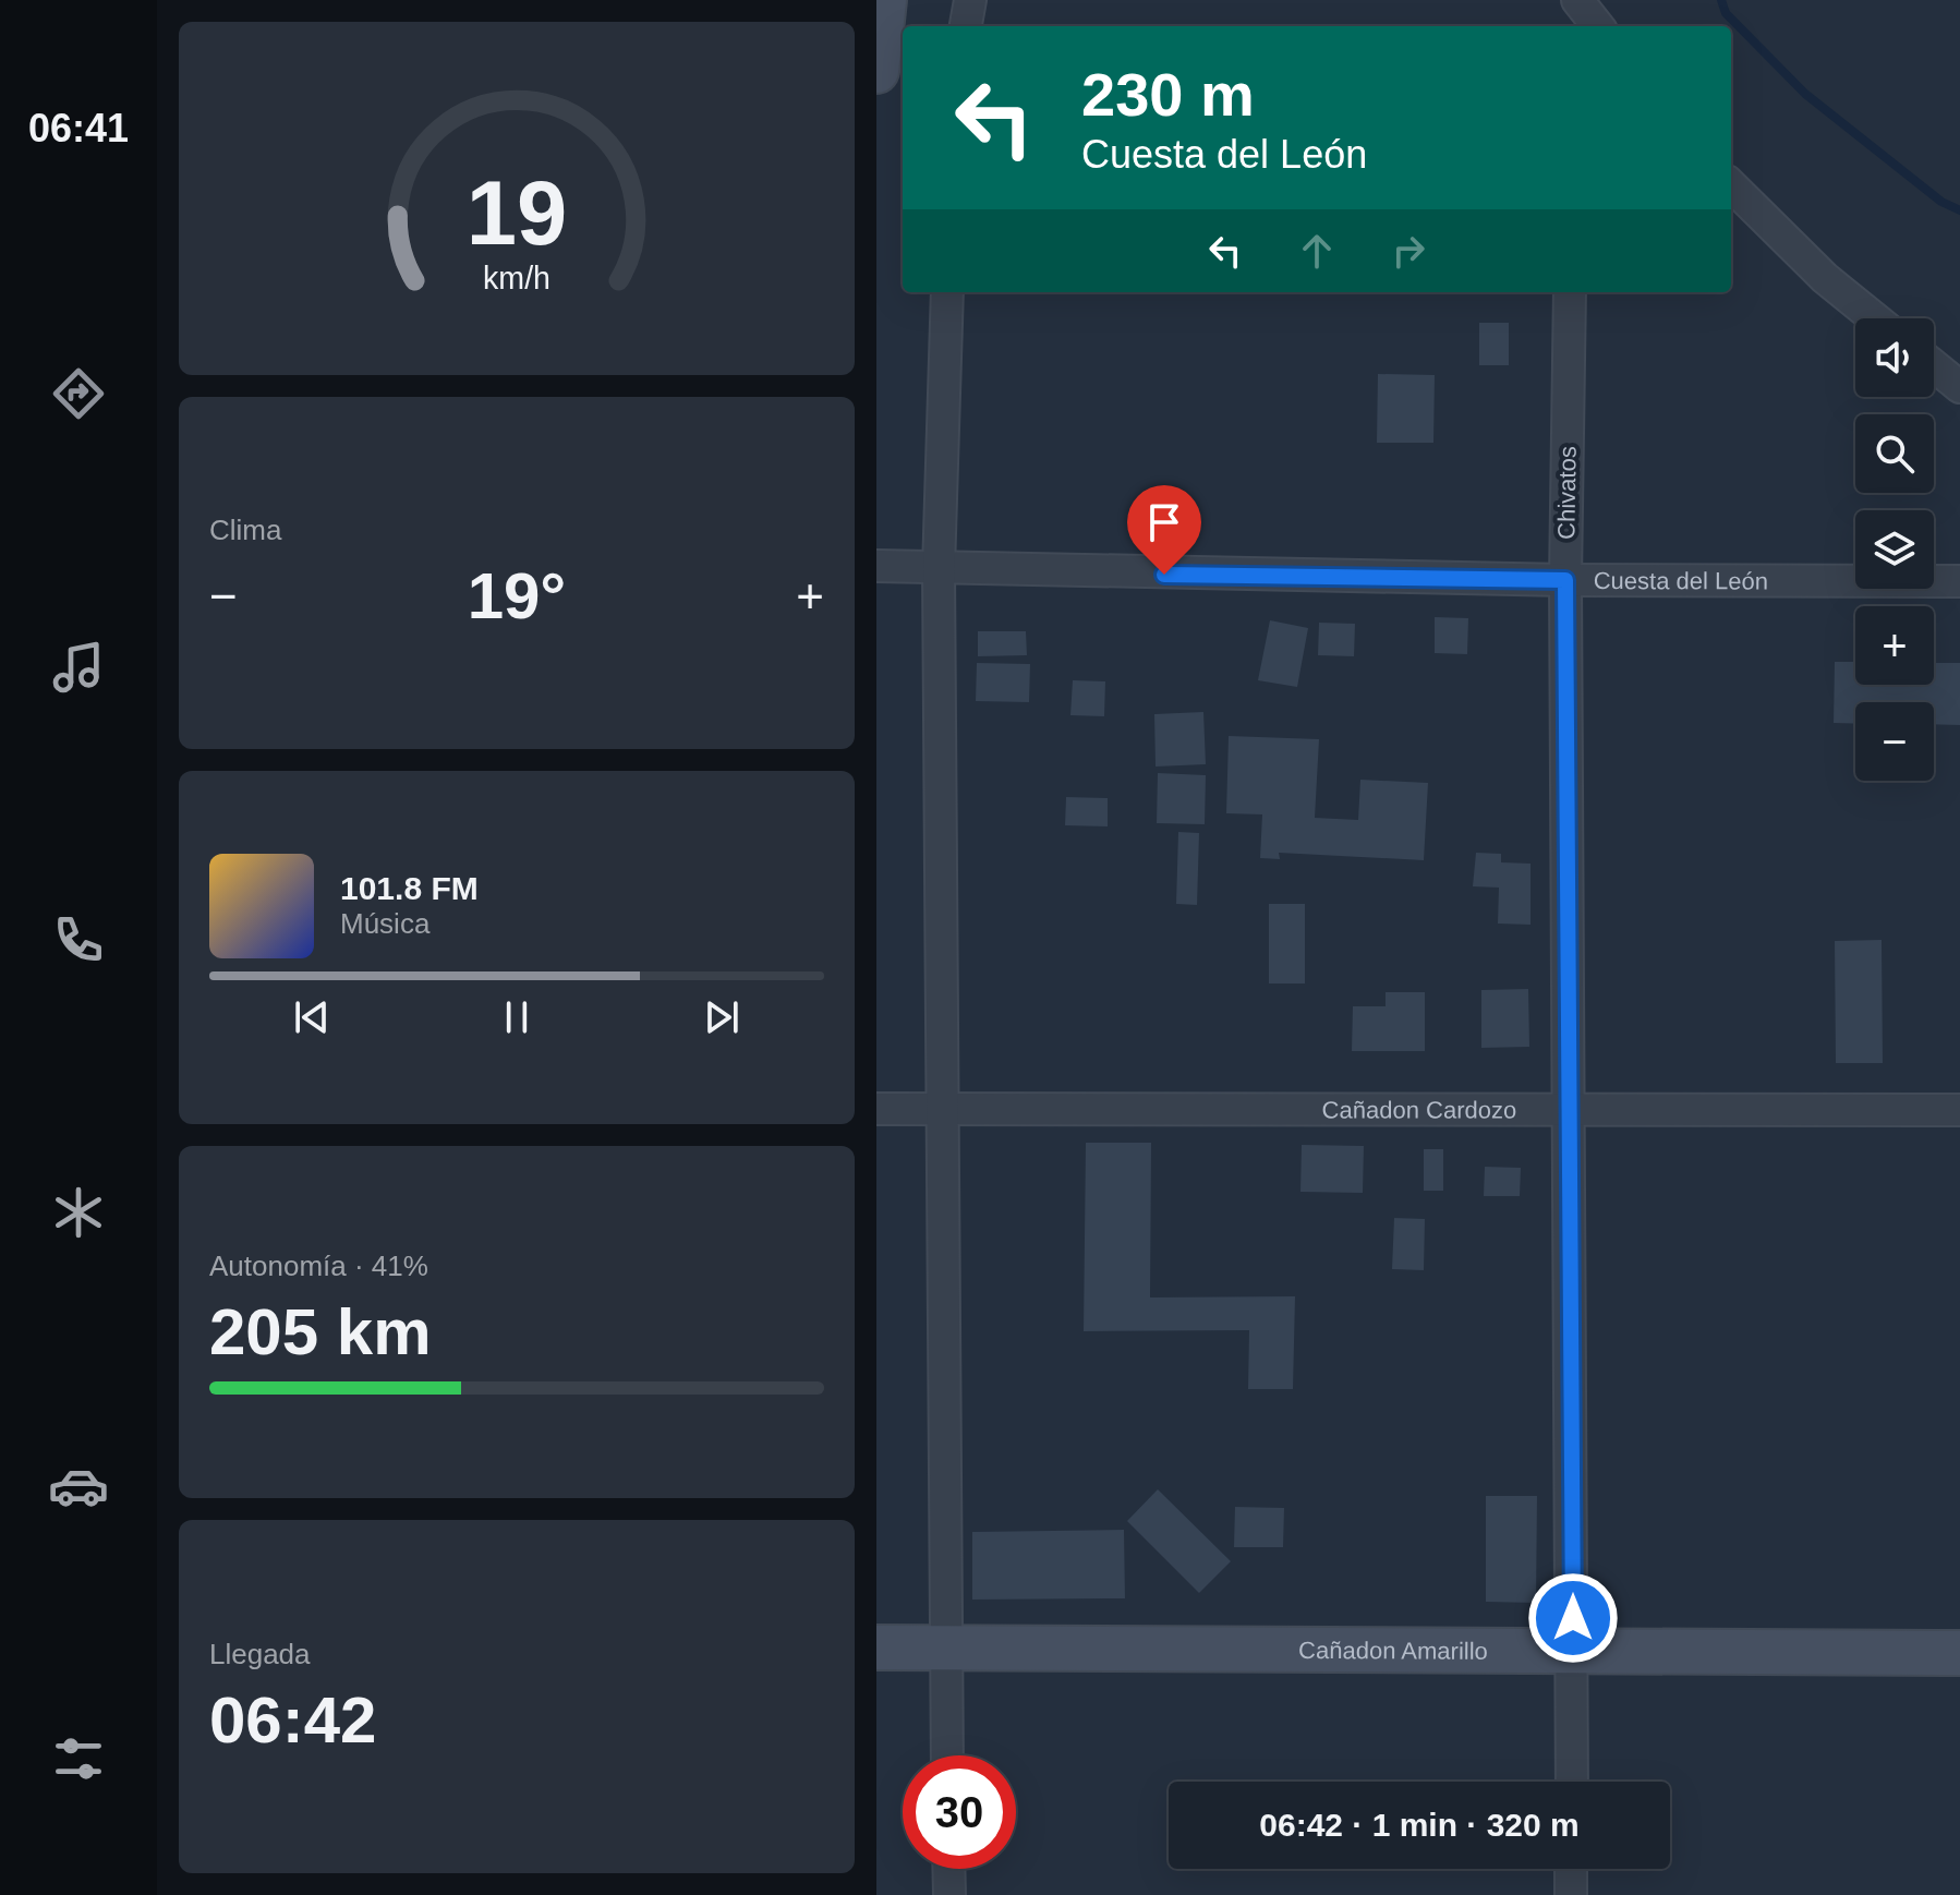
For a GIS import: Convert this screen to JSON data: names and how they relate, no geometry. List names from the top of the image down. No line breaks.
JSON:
{"streets":{"street":["Chivatos","Cuesta del León","Cañadon Cardozo","Cañadon Amarillo"]},"crossings":[["Chivatos","Cuesta del León"],["Chivatos","Cañadon Cardozo"],["Chivatos","Cañadon Amarillo"]],"page":{"tabs":"06:41","turn":["230 m","Cuesta del León"],"map_buttons":["+","−"],"tile":["Clima",["Autonomía · 41%","205 km"],["Llegada","06:42"]],"heat":["−","19°","+"],"song":["101.8 FM","Música"],"limit":"30","trip":"06:42 · 1 min · 320 m","gauge":["19","km/h"]}}
